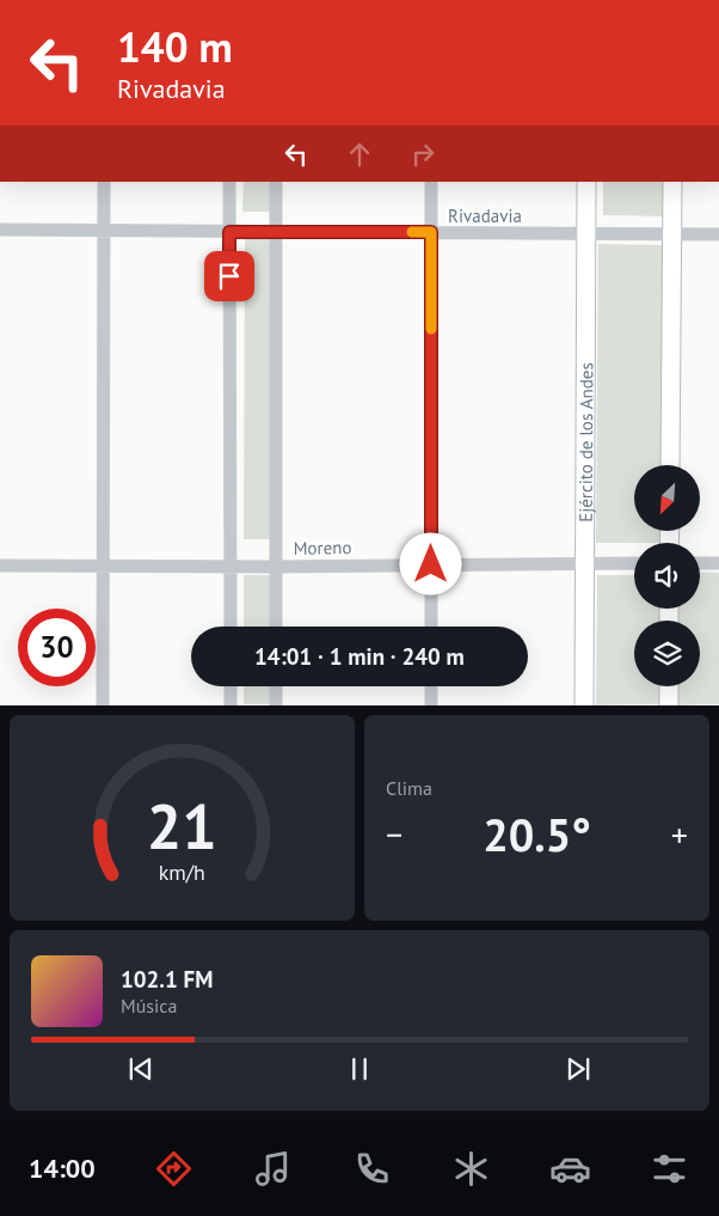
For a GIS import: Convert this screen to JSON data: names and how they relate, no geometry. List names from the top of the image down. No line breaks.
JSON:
{"streets":{"street":["Rivadavia","Ejército de los Andes","Moreno"]},"crossings":[["Rivadavia","Ejército de los Andes"],["Ejército de los Andes","Moreno"]],"north":"bottom left","page":{"turn":["140 m","Rivadavia"],"limit":"30","trip":"14:01 · 1 min · 240 m","tile":"Clima","heat":["−","20.5°","+"],"song":["102.1 FM","Música"],"tabs":"14:00","gauge":["21","km/h"]}}
